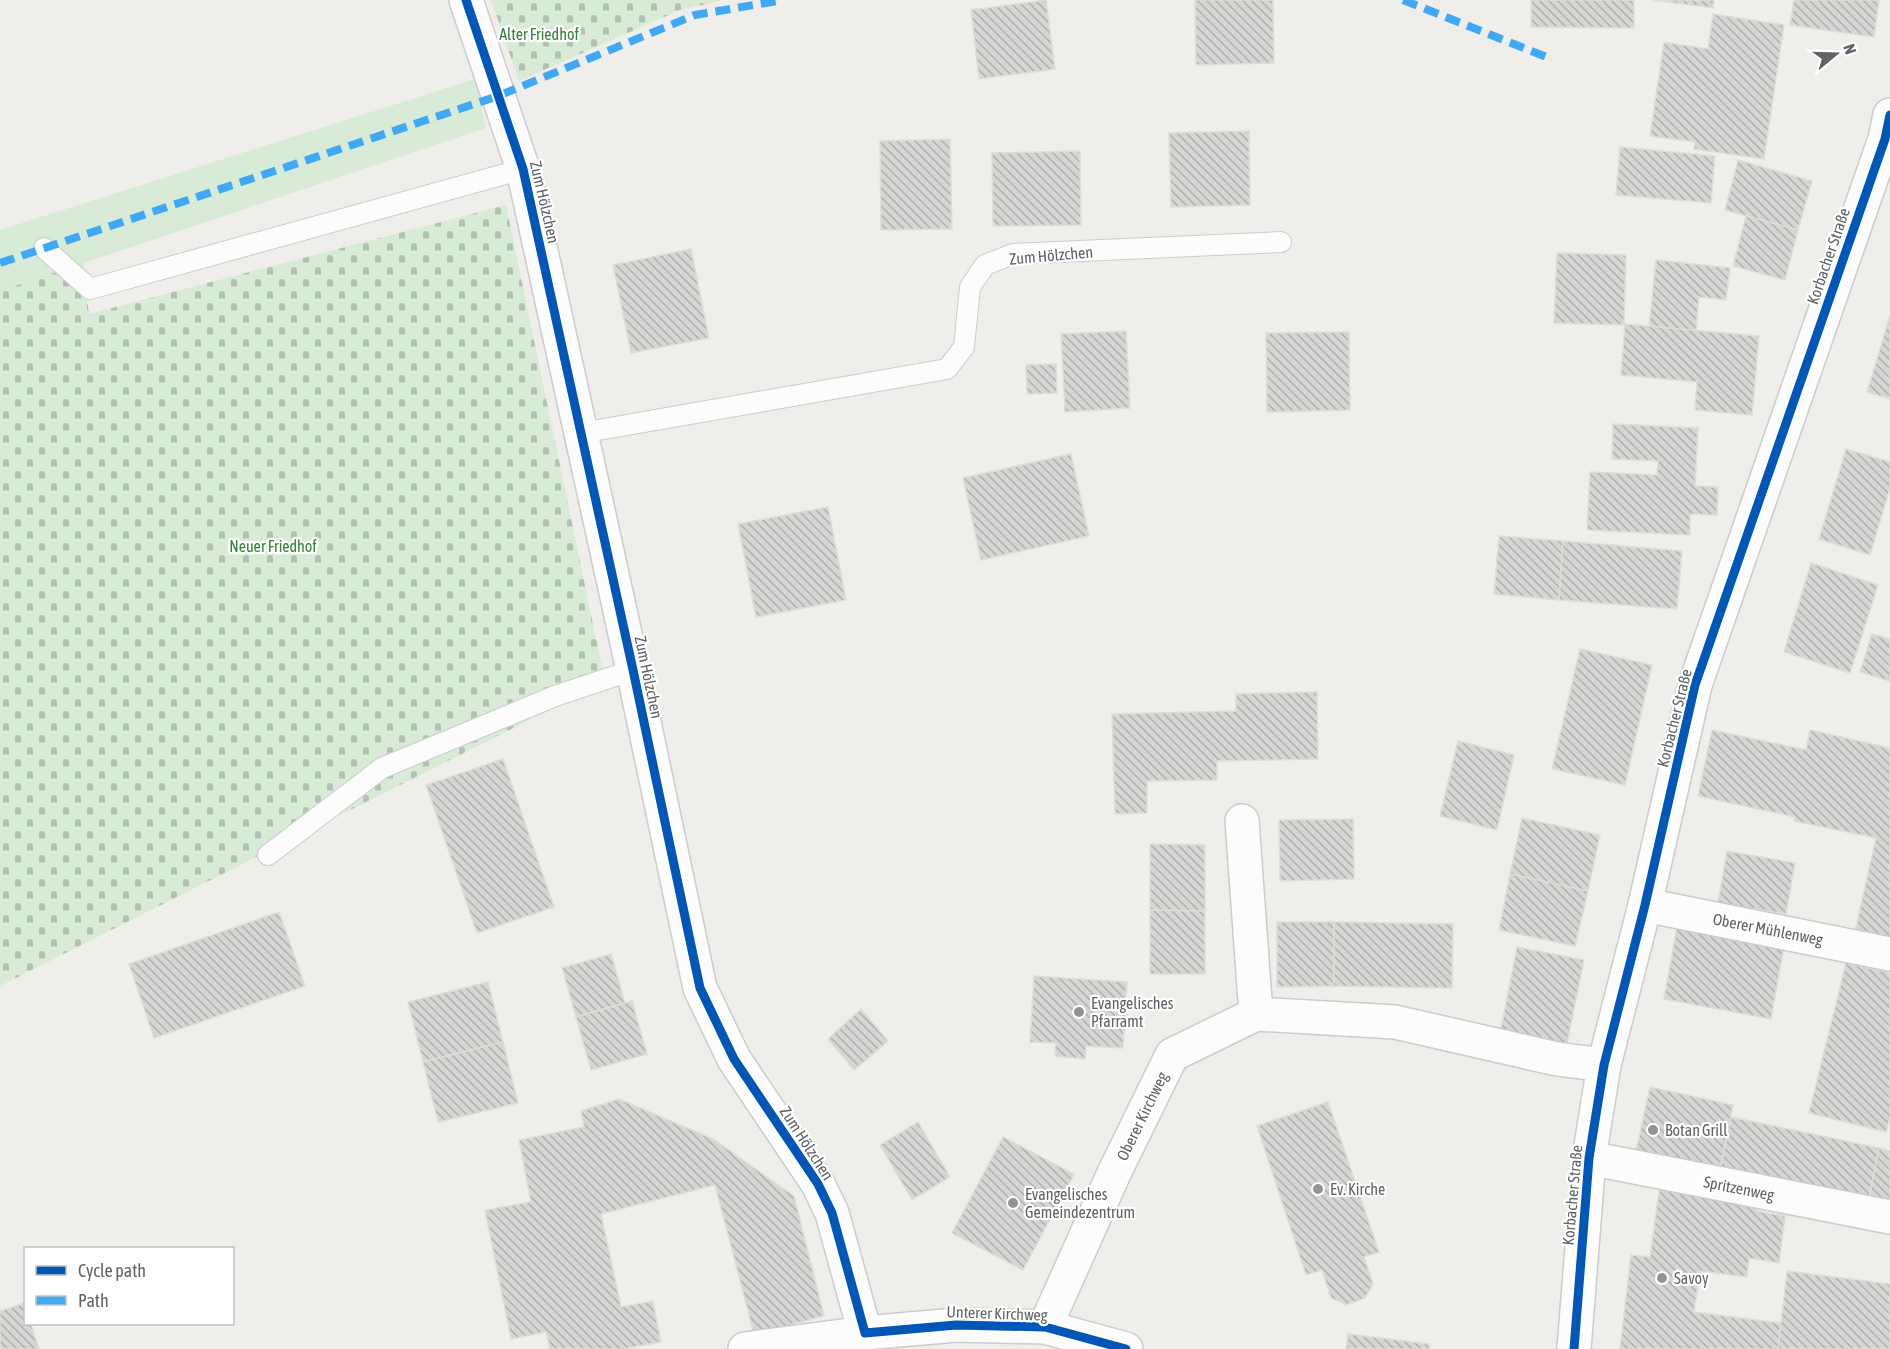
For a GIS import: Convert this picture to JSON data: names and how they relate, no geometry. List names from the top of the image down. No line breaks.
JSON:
{"streets":{"street":["Zum Hölzchen","Korbacher Straße","Oberer Mühlenweg","Oberer Kirchweg","Spritzenweg","Unterer Kirchweg"]},"crossings":[["Zum Hölzchen","Unterer Kirchweg"],["Korbacher Straße","Oberer Mühlenweg"],["Korbacher Straße","Oberer Kirchweg"],["Korbacher Straße","Spritzenweg"],["Oberer Kirchweg","Unterer Kirchweg"]],"parks":["Alter Friedhof","Neuer Friedhof"],"places":["Evangelisches Pfarramt","Botan Grill","Ev. Kirche","Evangelisches Gemeindezentrum","Savoy"],"legend":["Cycle path","Path"],"north":"right"}
